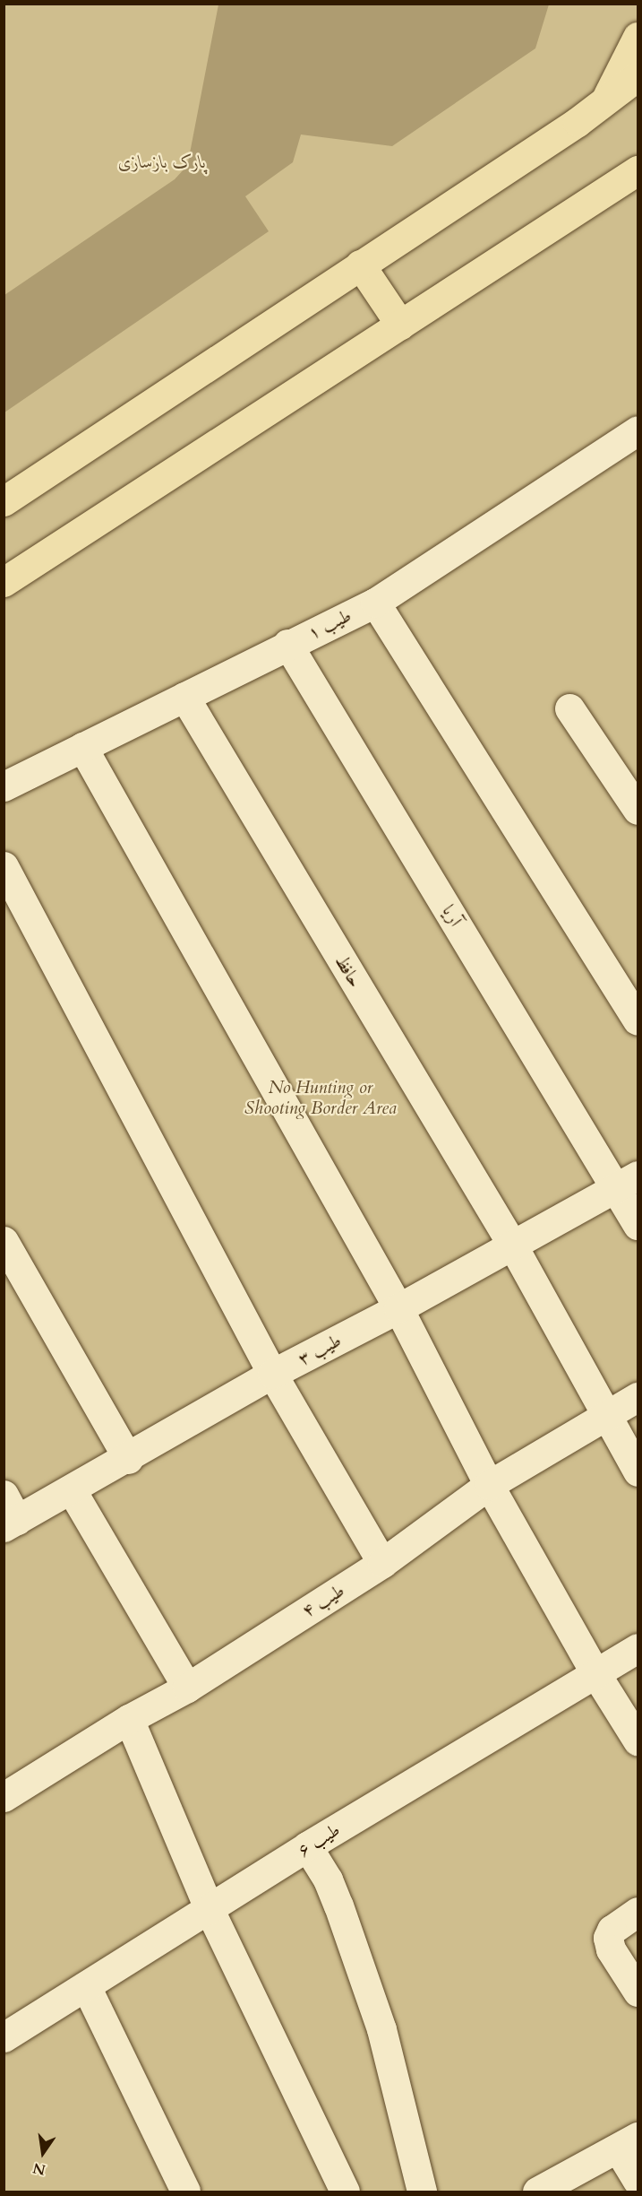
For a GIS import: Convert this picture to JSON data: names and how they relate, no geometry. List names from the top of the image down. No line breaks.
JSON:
{"streets":{"street":["طیب ۱","آریا","حافظ","طیب ۳","طیب ۴","طیب ۶"]},"crossings":[["طیب ۱","آریا"],["طیب ۱","حافظ"],["آریا","طیب ۳"],["حافظ","طیب ۳"],["حافظ","طیب ۴"]],"parks":["پارک بازسازی","No Hunting or Shooting Border Area"],"north":"bottom"}
